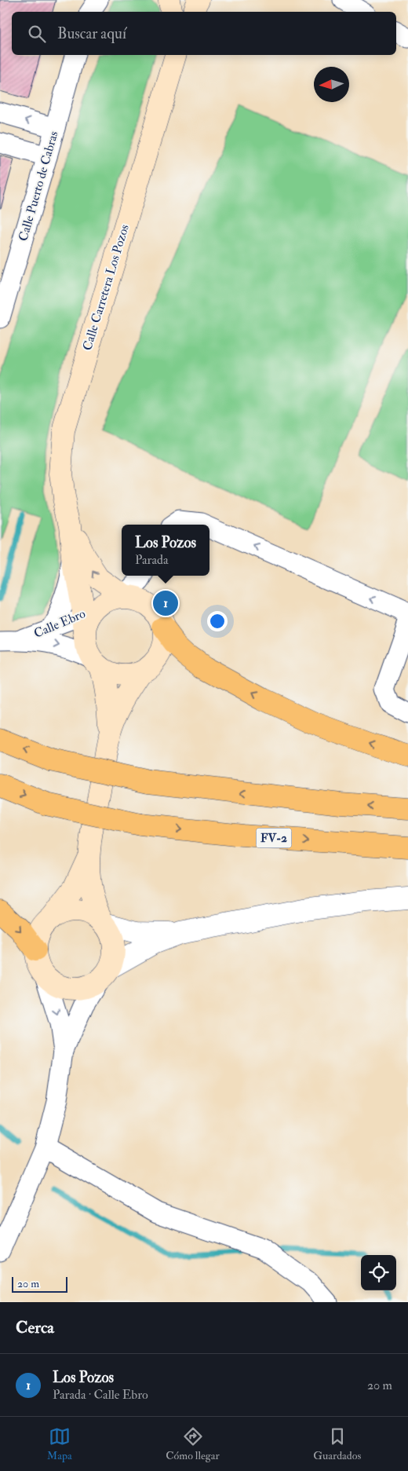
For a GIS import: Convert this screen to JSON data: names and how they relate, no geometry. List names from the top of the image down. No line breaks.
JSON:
{"streets":{"highway":["FV-2"],"main road":["Calle Carretera Los Pozos"],"street":["Calle Puerto de Cabras","Calle Ebro"]},"one_way":["Calle Ebro"],"scale_bar":"20 m","north":"left","page":{"search":"Buscar aquí","popup":["Los Pozos","Parada"],"pins":"1","scale":"20 m","heading":"Cerca","list":[{"mark":"1","name":"Los Pozos","note":"Parada · Calle Ebro","value":"20 m"}],"nav":["Mapa","Cómo llegar","Guardados"]}}
